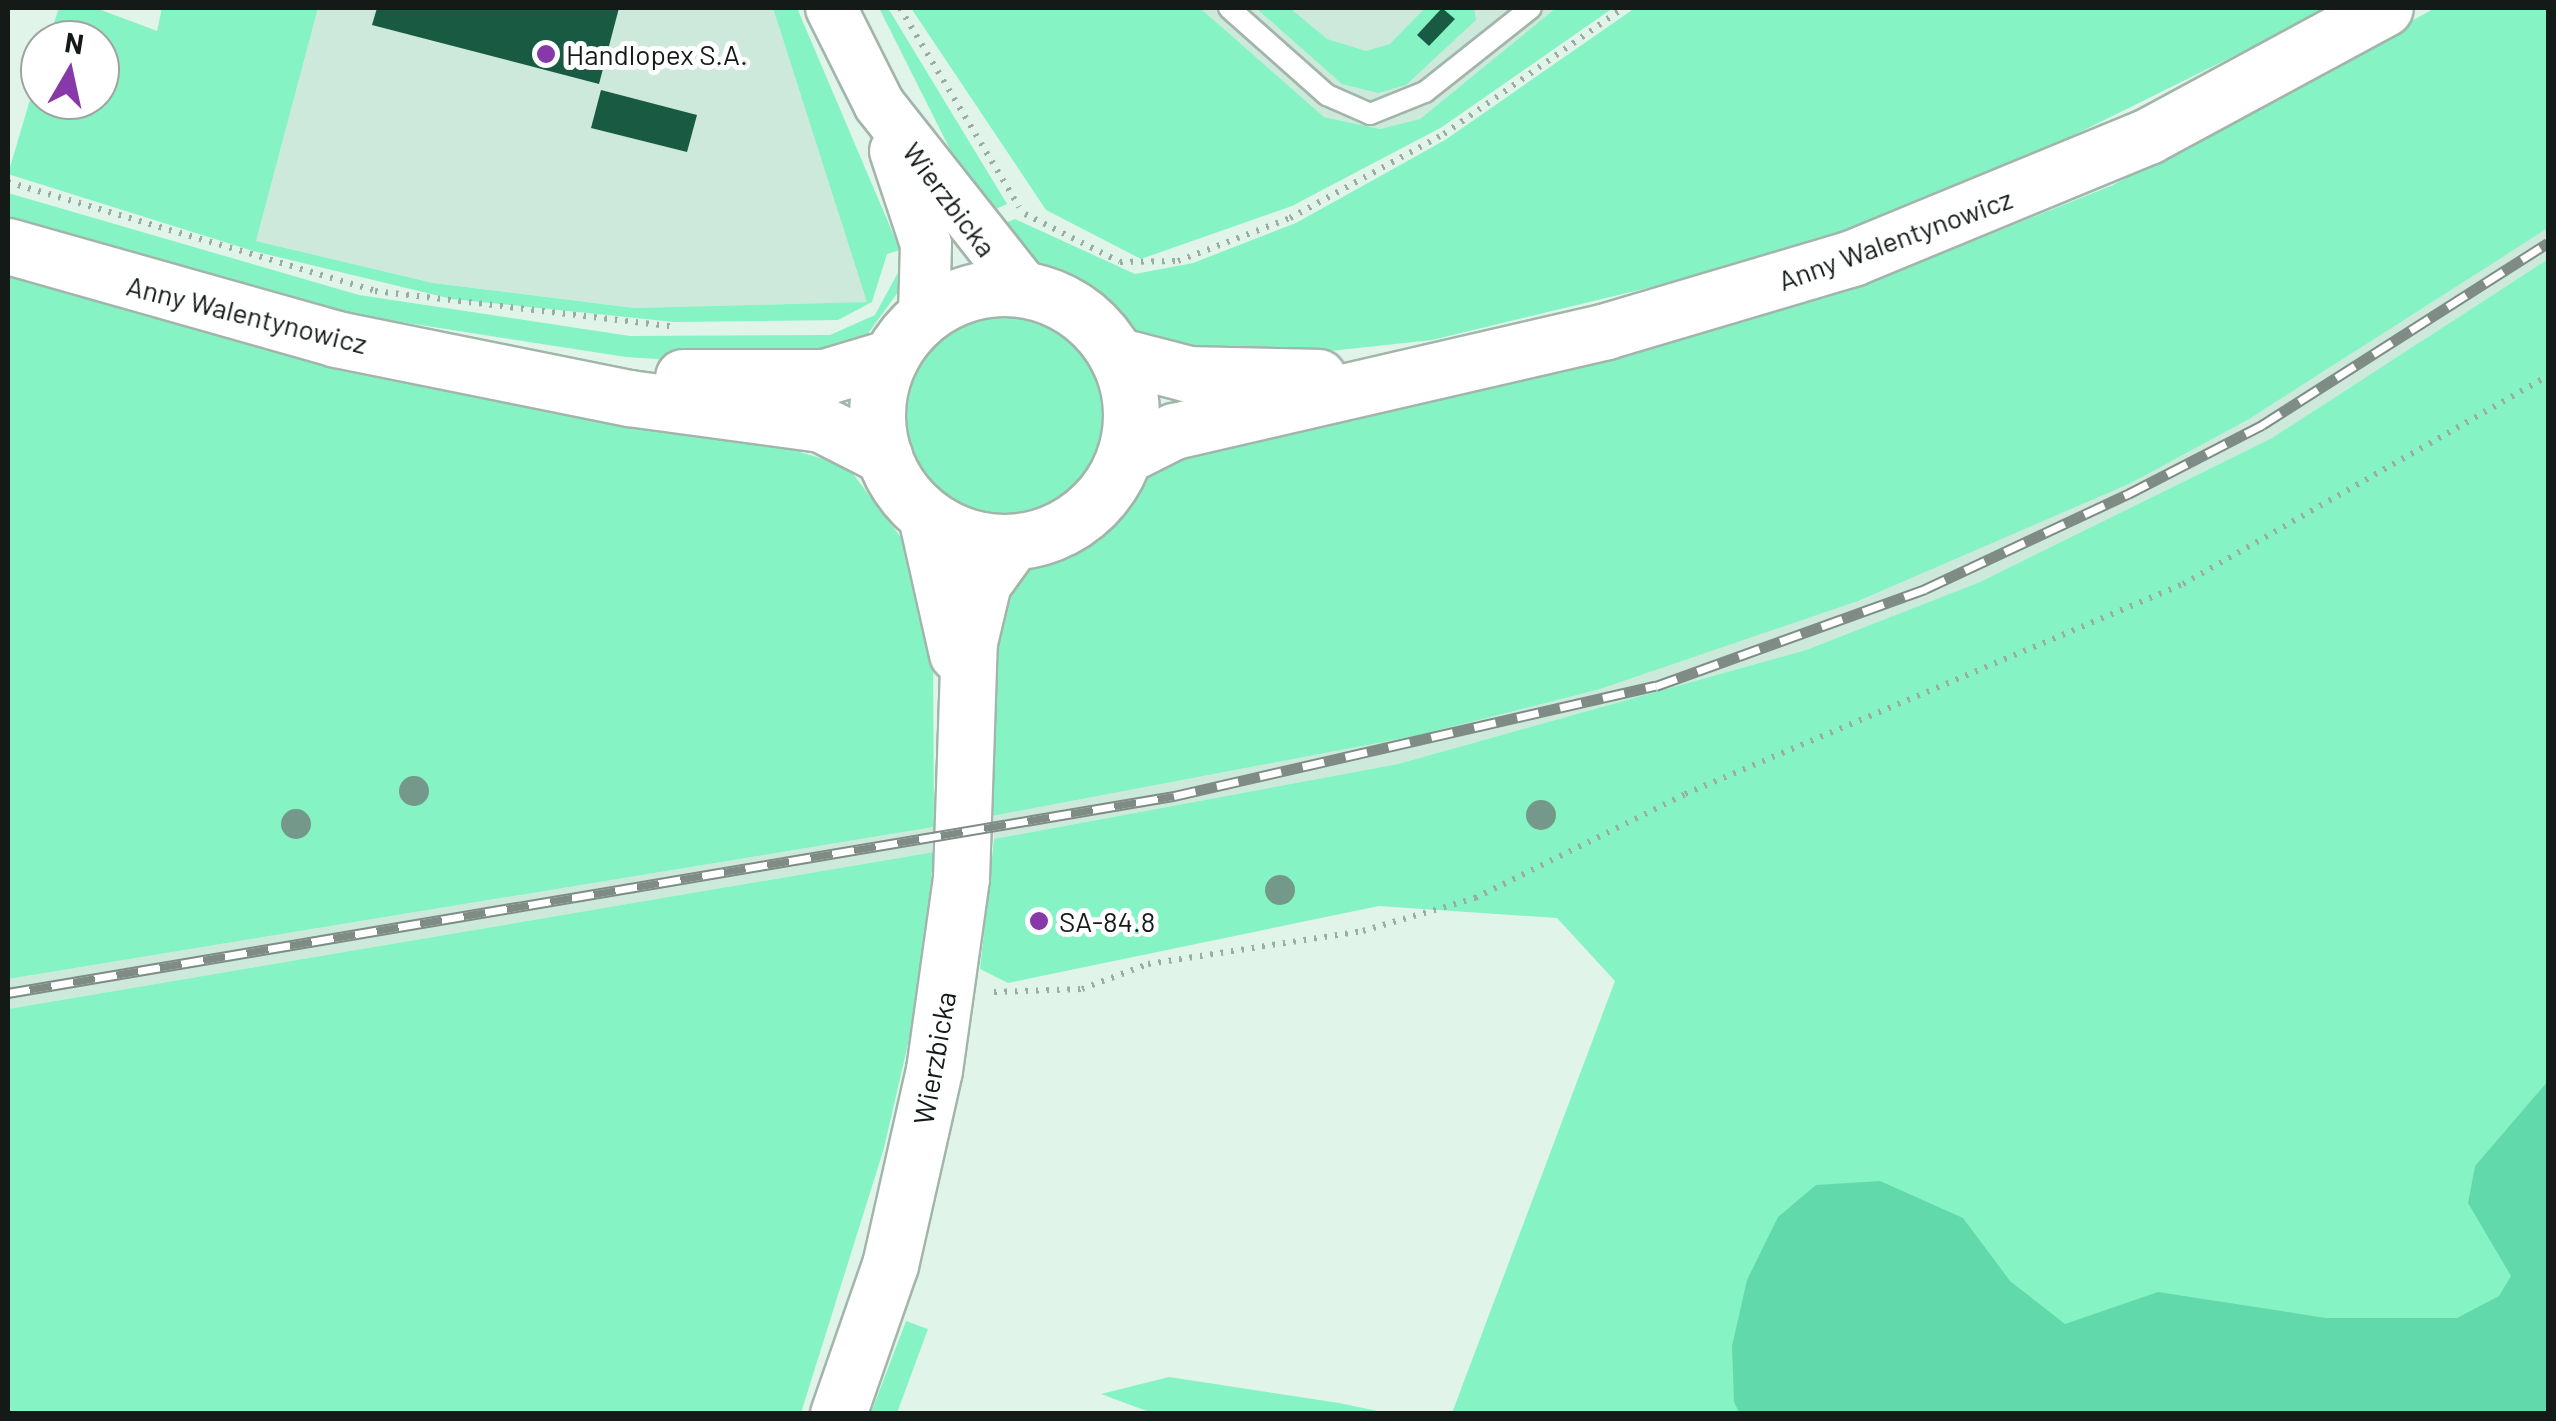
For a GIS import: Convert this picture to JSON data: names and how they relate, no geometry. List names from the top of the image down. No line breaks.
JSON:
{"streets":{"main road":["Wierzbicka","Anny Walentynowicz"]},"crossings":[["Wierzbicka","Anny Walentynowicz"]],"places":["Handlopex S.A.","SA-84.8"],"north":"top"}
